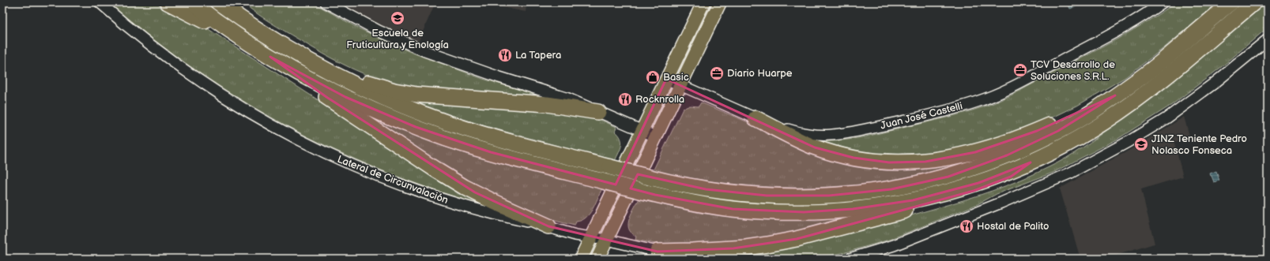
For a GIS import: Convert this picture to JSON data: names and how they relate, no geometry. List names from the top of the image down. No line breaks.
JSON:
{"streets":{"street":["Juan José Castelli","Lateral de Circunvalación"]},"places":{"school or university":["Escuela de Fruticultura y Enología","JINZ Teniente Pedro Nolasco Fonseca"],"restaurant":["La Tapera","Rocknrolla","Hostal de Palito"],"office":["TCV Desarrollo de Soluciones S.R.L.","Diario Huarpe"],"shop":["Basic"]}}
